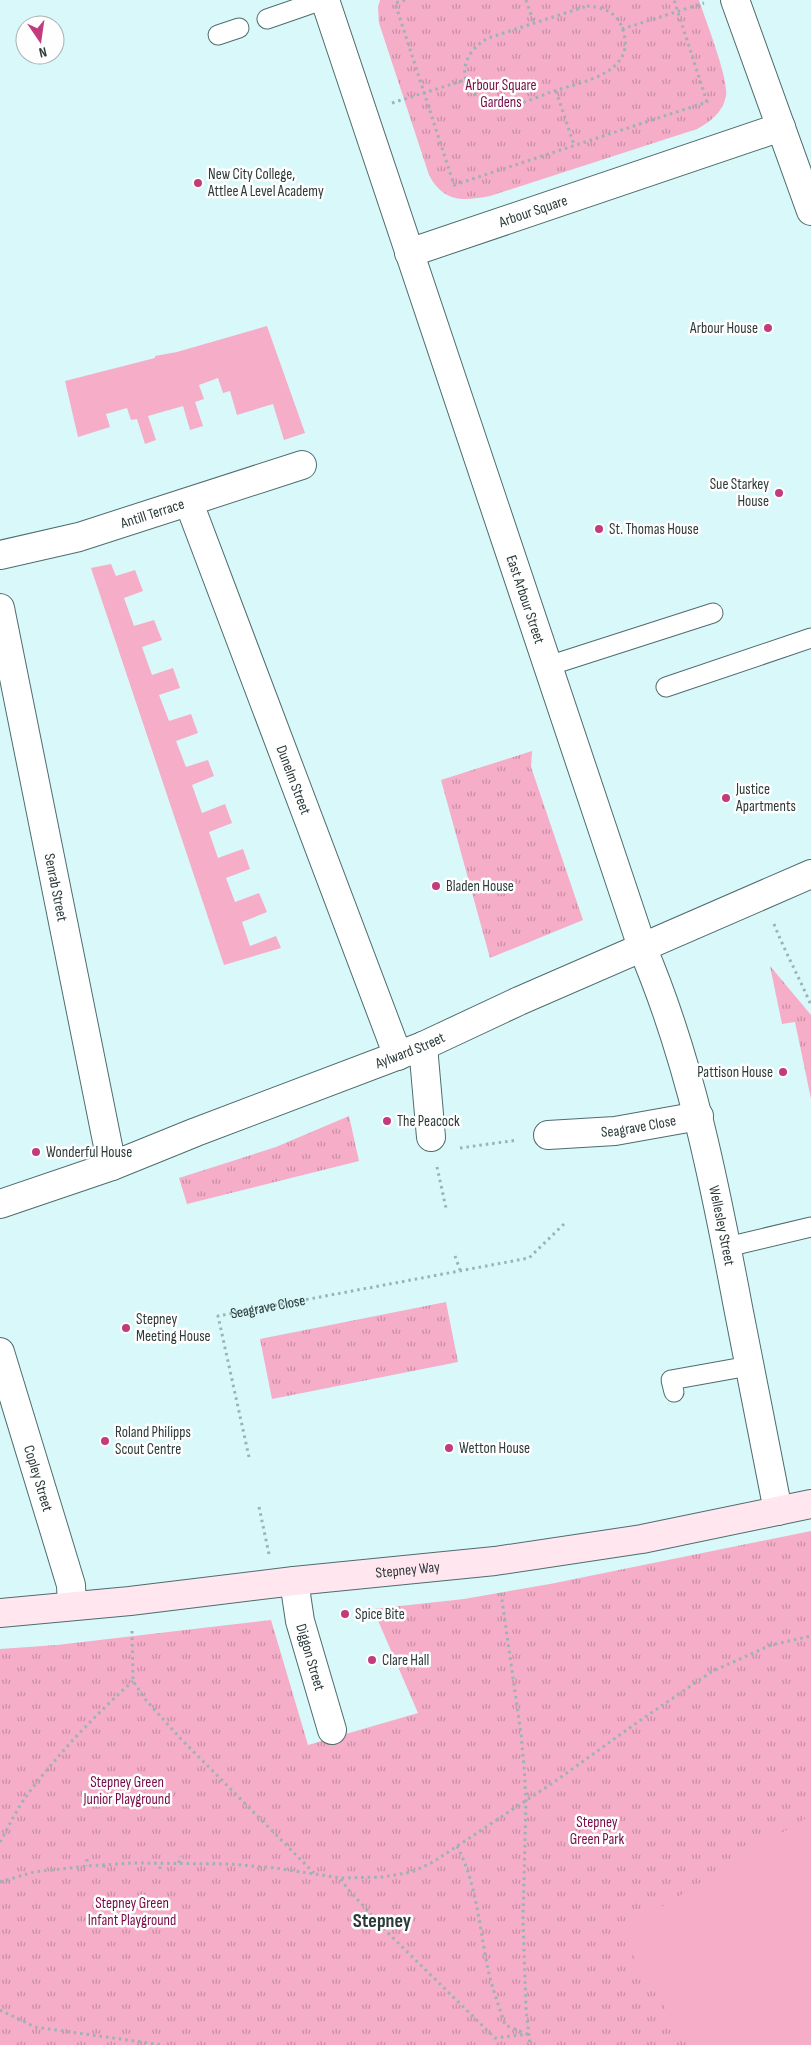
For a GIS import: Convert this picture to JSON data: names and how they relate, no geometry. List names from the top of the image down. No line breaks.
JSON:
{"streets":{"street":["Arbour Square","Antill Terrace","East Arbour Street","Dunelm Street","Senrab Street","Aylward Street","Seagrave Close","Wellesley Street","Copley Street","Stepney Way","Diggon Street"]},"crossings":[["Arbour Square","East Arbour Street"],["Antill Terrace","Dunelm Street"],["East Arbour Street","Aylward Street"],["East Arbour Street","Wellesley Street"],["Dunelm Street","Aylward Street"],["Senrab Street","Aylward Street"],["Aylward Street","Wellesley Street"],["Seagrave Close","Wellesley Street"],["Wellesley Street","Stepney Way"],["Copley Street","Stepney Way"],["Stepney Way","Diggon Street"]],"districts":["Stepney"],"parks":["Arbour Square Gardens","Stepney Green Junior Playground","Stepney Green Park","Stepney Green Infant Playground"],"places":["New City College, Attlee A Level Academy","Arbour House","Sue Starkey House","St. Thomas House","Justice Apartments","Bladen House","Pattison House","The Peacock","Wonderful House","Stepney Meeting House","Roland Philipps Scout Centre","Wetton House","Spice Bite","Clare Hall"],"north":"bottom"}
